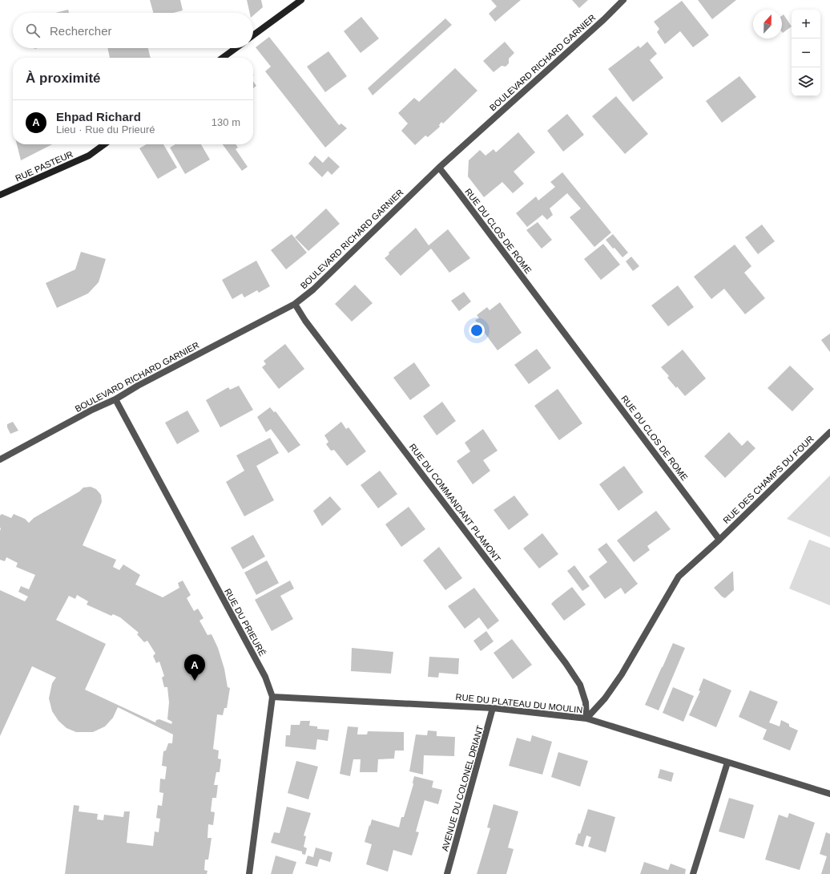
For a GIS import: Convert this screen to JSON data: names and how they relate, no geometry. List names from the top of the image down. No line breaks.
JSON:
{"streets":{"main road":["RUE PASTEUR"],"street":["BOULEVARD RICHARD GARNIER","RUE DU CLOS DE ROME","RUE DES CHAMPS DU FOUR","RUE DU COMMANDANT PLAMONT","RUE DU PRIEURÉ","RUE DU PLATEAU DU MOULIN","AVENUE DU COLONEL DRIANT"]},"crossings":[["BOULEVARD RICHARD GARNIER","RUE DU CLOS DE ROME"],["BOULEVARD RICHARD GARNIER","RUE DU COMMANDANT PLAMONT"],["BOULEVARD RICHARD GARNIER","RUE DU PRIEURÉ"],["RUE DU CLOS DE ROME","RUE DES CHAMPS DU FOUR"],["RUE DU COMMANDANT PLAMONT","RUE DU PLATEAU DU MOULIN"],["RUE DU PRIEURÉ","RUE DU PLATEAU DU MOULIN"],["RUE DU PLATEAU DU MOULIN","AVENUE DU COLONEL DRIANT"]],"north":"top","page":{"map_buttons":["+","−"],"search":"Rechercher","heading":"À proximité","list":[{"mark":"A","name":"Ehpad Richard","note":"Lieu · Rue du Prieuré","value":"130 m"}],"pins":"A"}}
